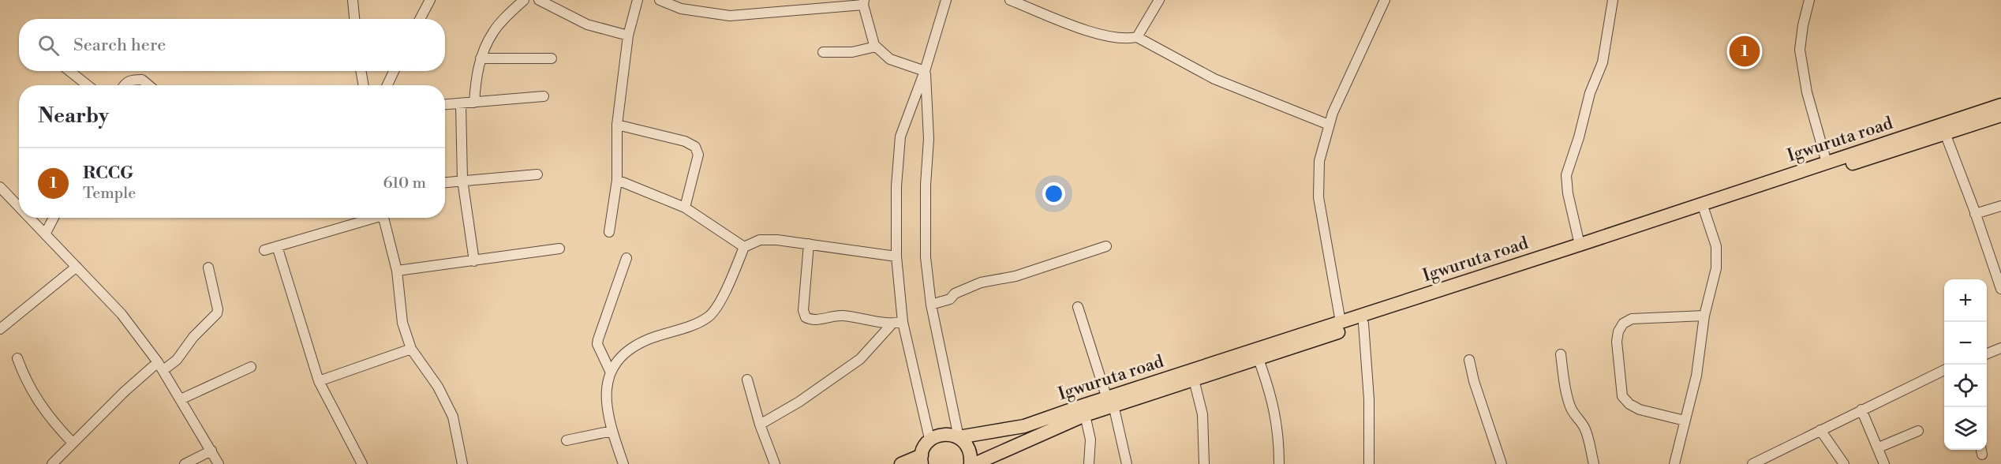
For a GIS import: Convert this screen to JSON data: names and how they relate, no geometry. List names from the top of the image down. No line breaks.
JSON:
{"streets":{"main road":["Igwuruta road"]},"page":{"search":"Search here","pins":"1","heading":"Nearby","list":[{"mark":"1","name":"RCCG","note":"Temple","value":"610 m"}],"map_buttons":["+","−"]}}
